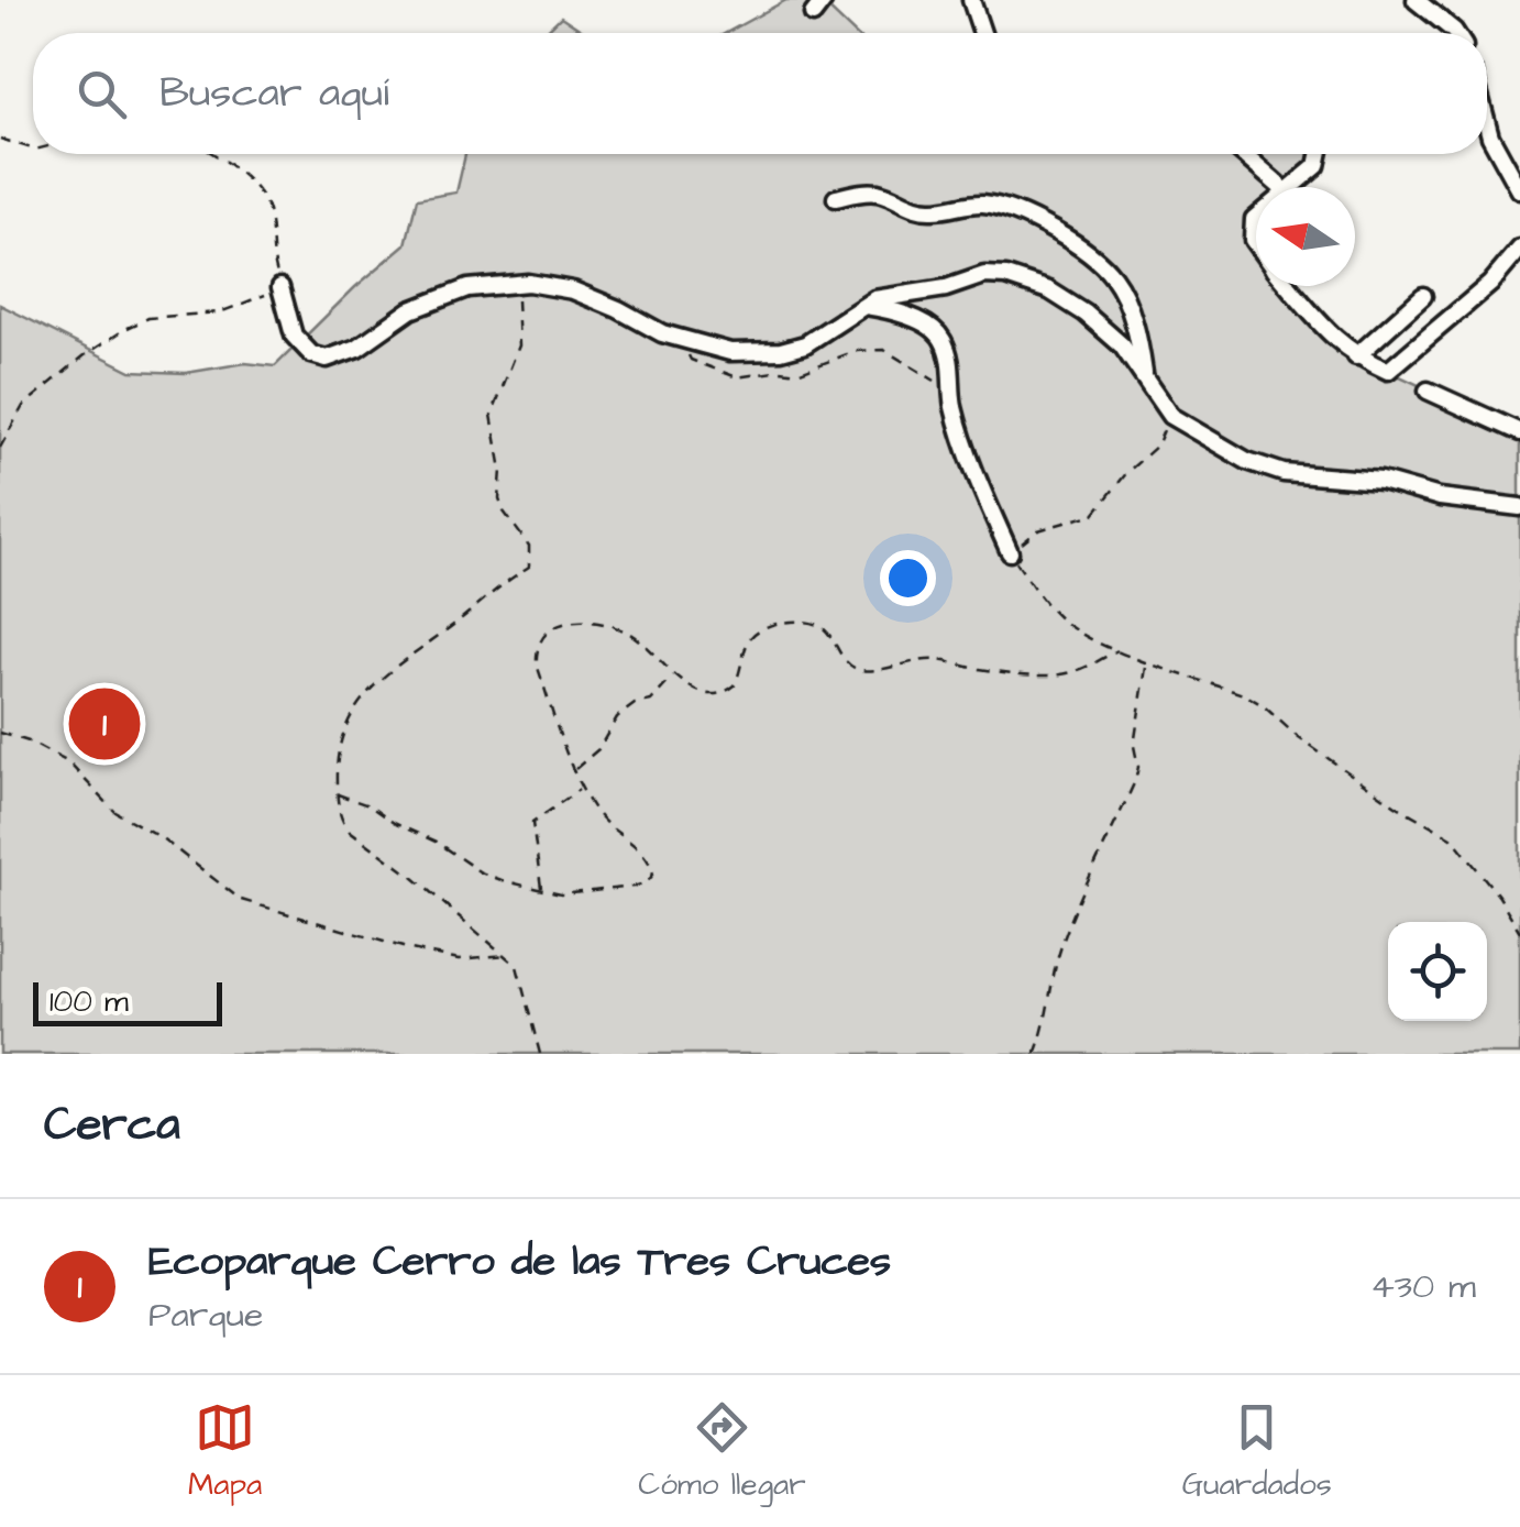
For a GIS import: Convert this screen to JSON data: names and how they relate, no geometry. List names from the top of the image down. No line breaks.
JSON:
{"scale_bar":"100 m","north":"left","page":{"search":"Buscar aquí","pins":"1","scale":"100 m","heading":"Cerca","list":[{"mark":"1","name":"Ecoparque Cerro de las Tres Cruces","note":"Parque","value":"430 m"}],"nav":["Mapa","Cómo llegar","Guardados"]}}
